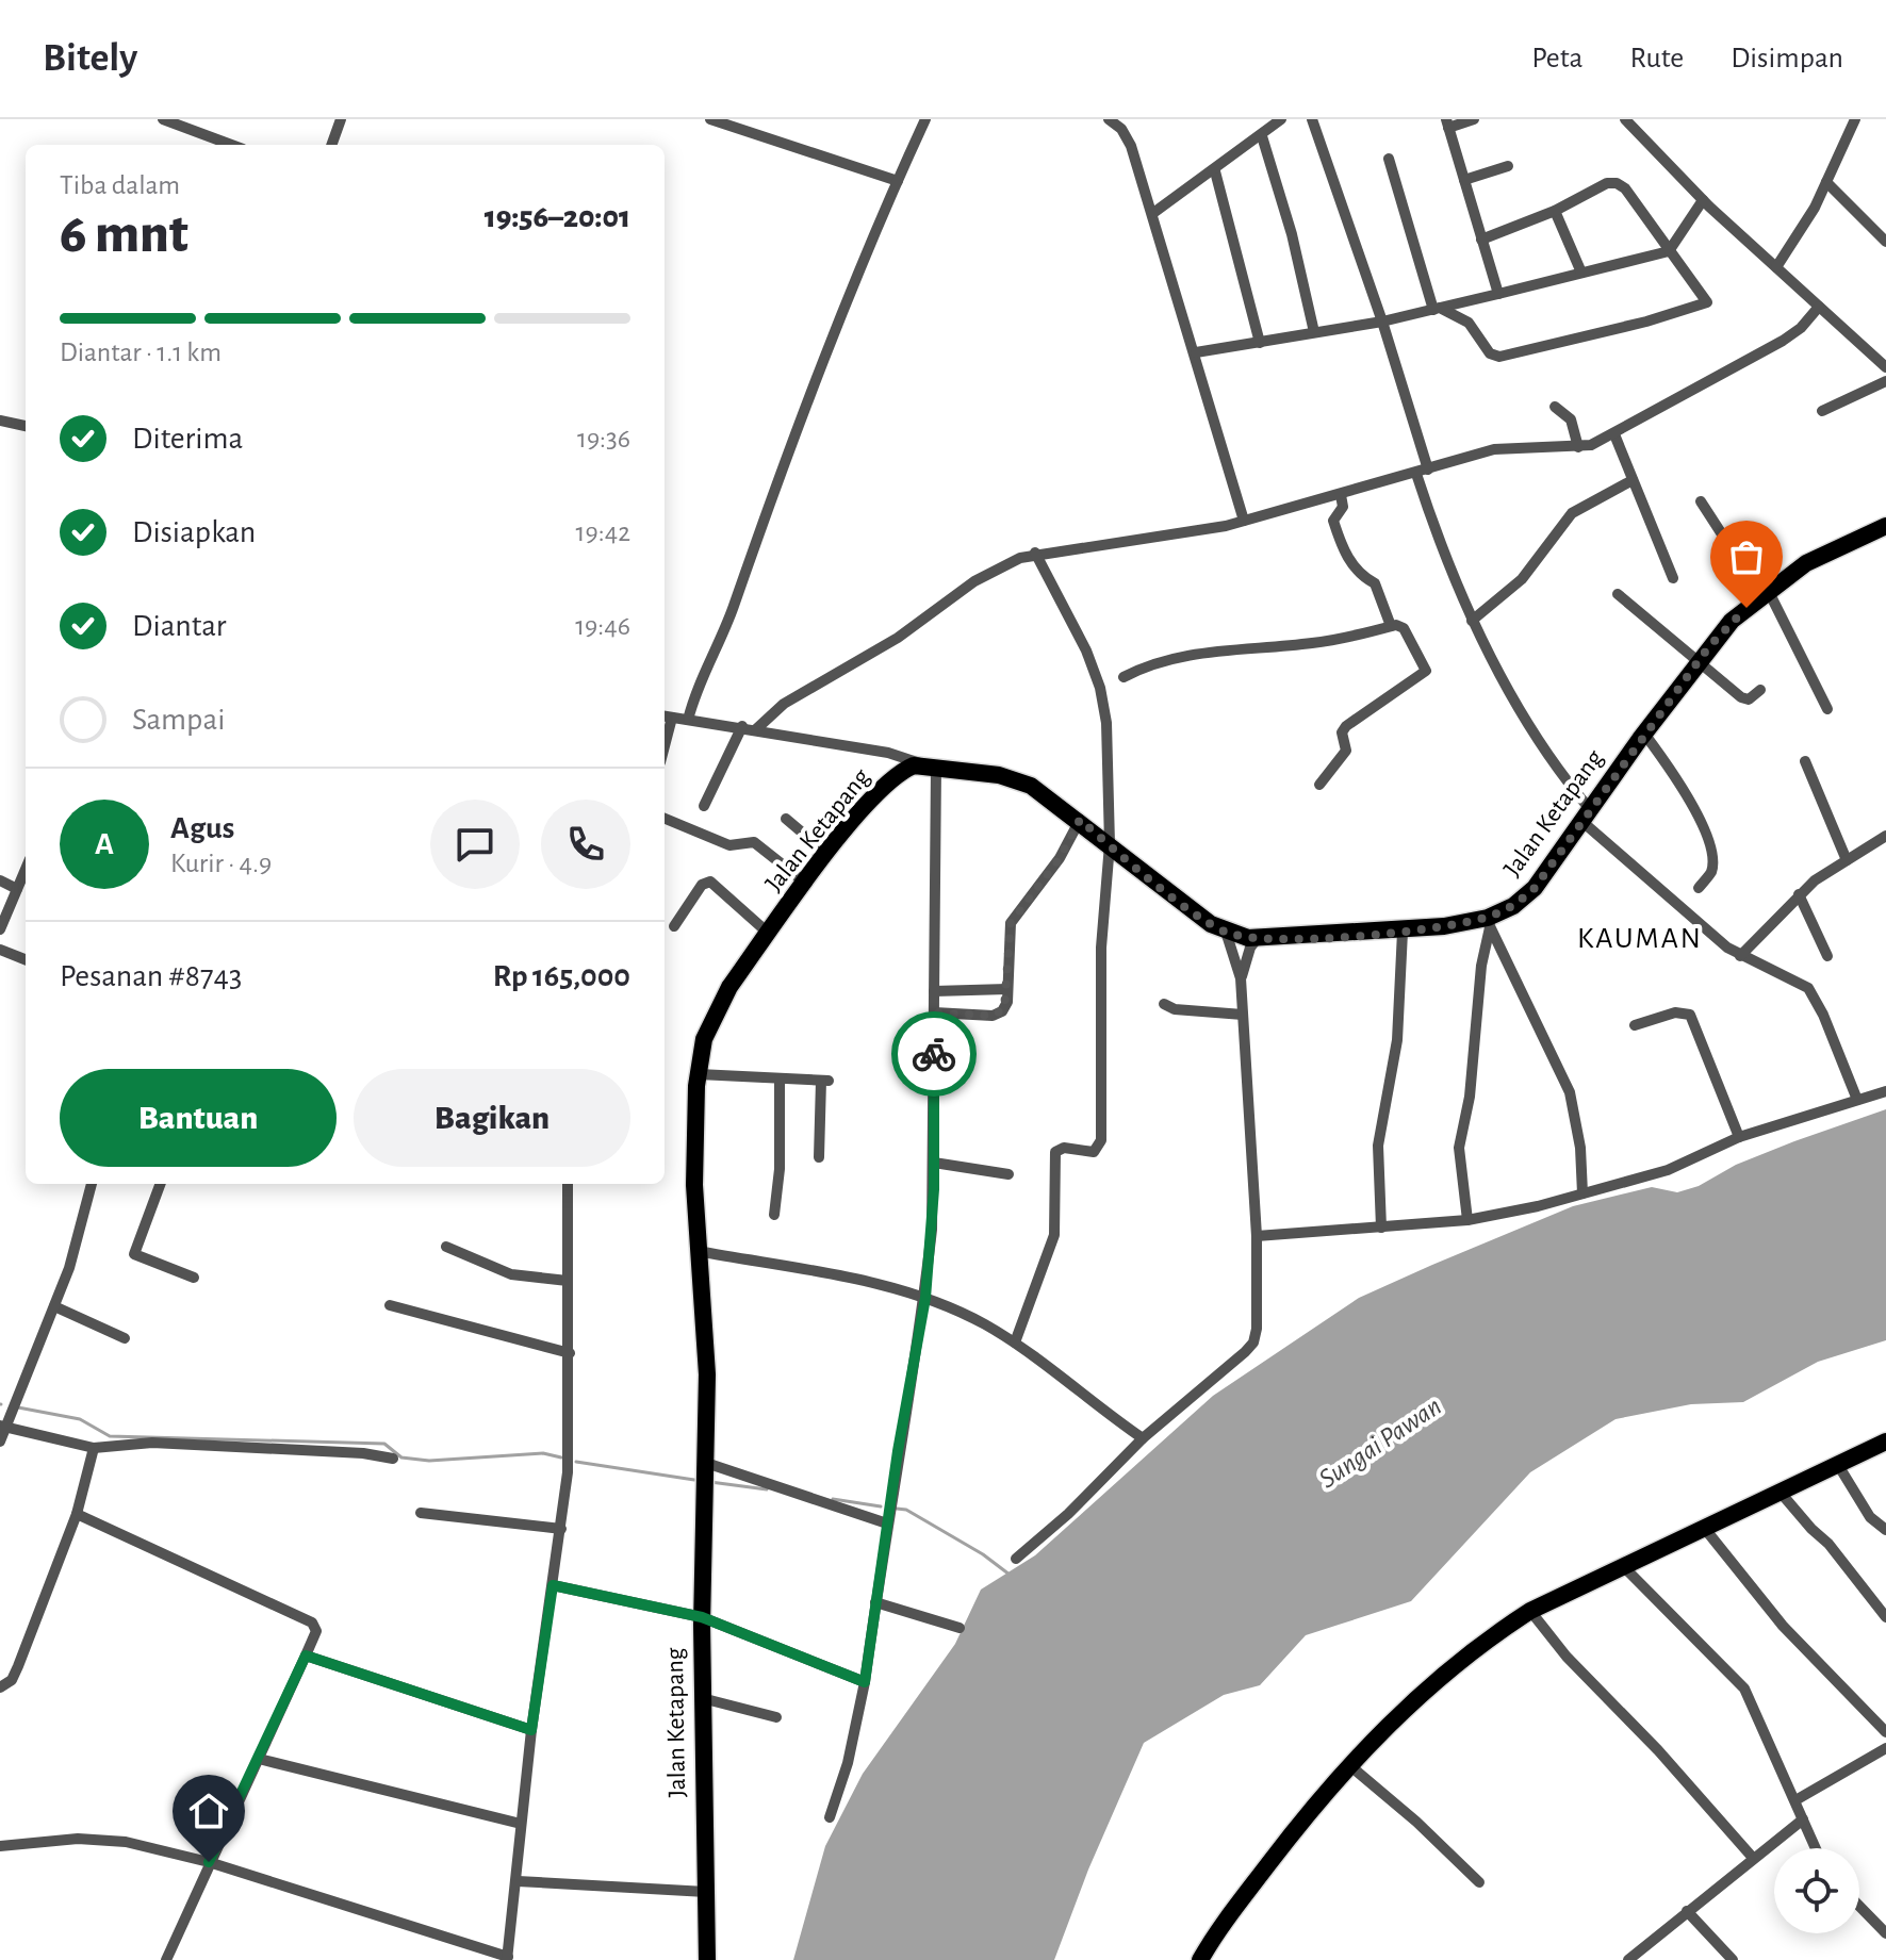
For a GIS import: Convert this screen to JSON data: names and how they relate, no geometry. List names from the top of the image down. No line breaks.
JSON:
{"streets":{"main road":["Jalan Ketapang"]},"districts":["KAUMAN"],"water":["Sungai Pawan"],"page":{"header":"Bitely","nav":["Peta","Rute","Disimpan"],"heading":["6 mnt","Tiba dalam","19:56–20:01"],"panel":["Agus","Kurir · 4.9","Pesanan #8743","Rp 165,000"],"bar":"Diantar · 1.1 km","list":[["Diterima","19:36"],["Disiapkan","19:42"],["Diantar","19:46"],"Sampai"],"round":"A","buttons":["Bantuan","Bagikan"]}}
